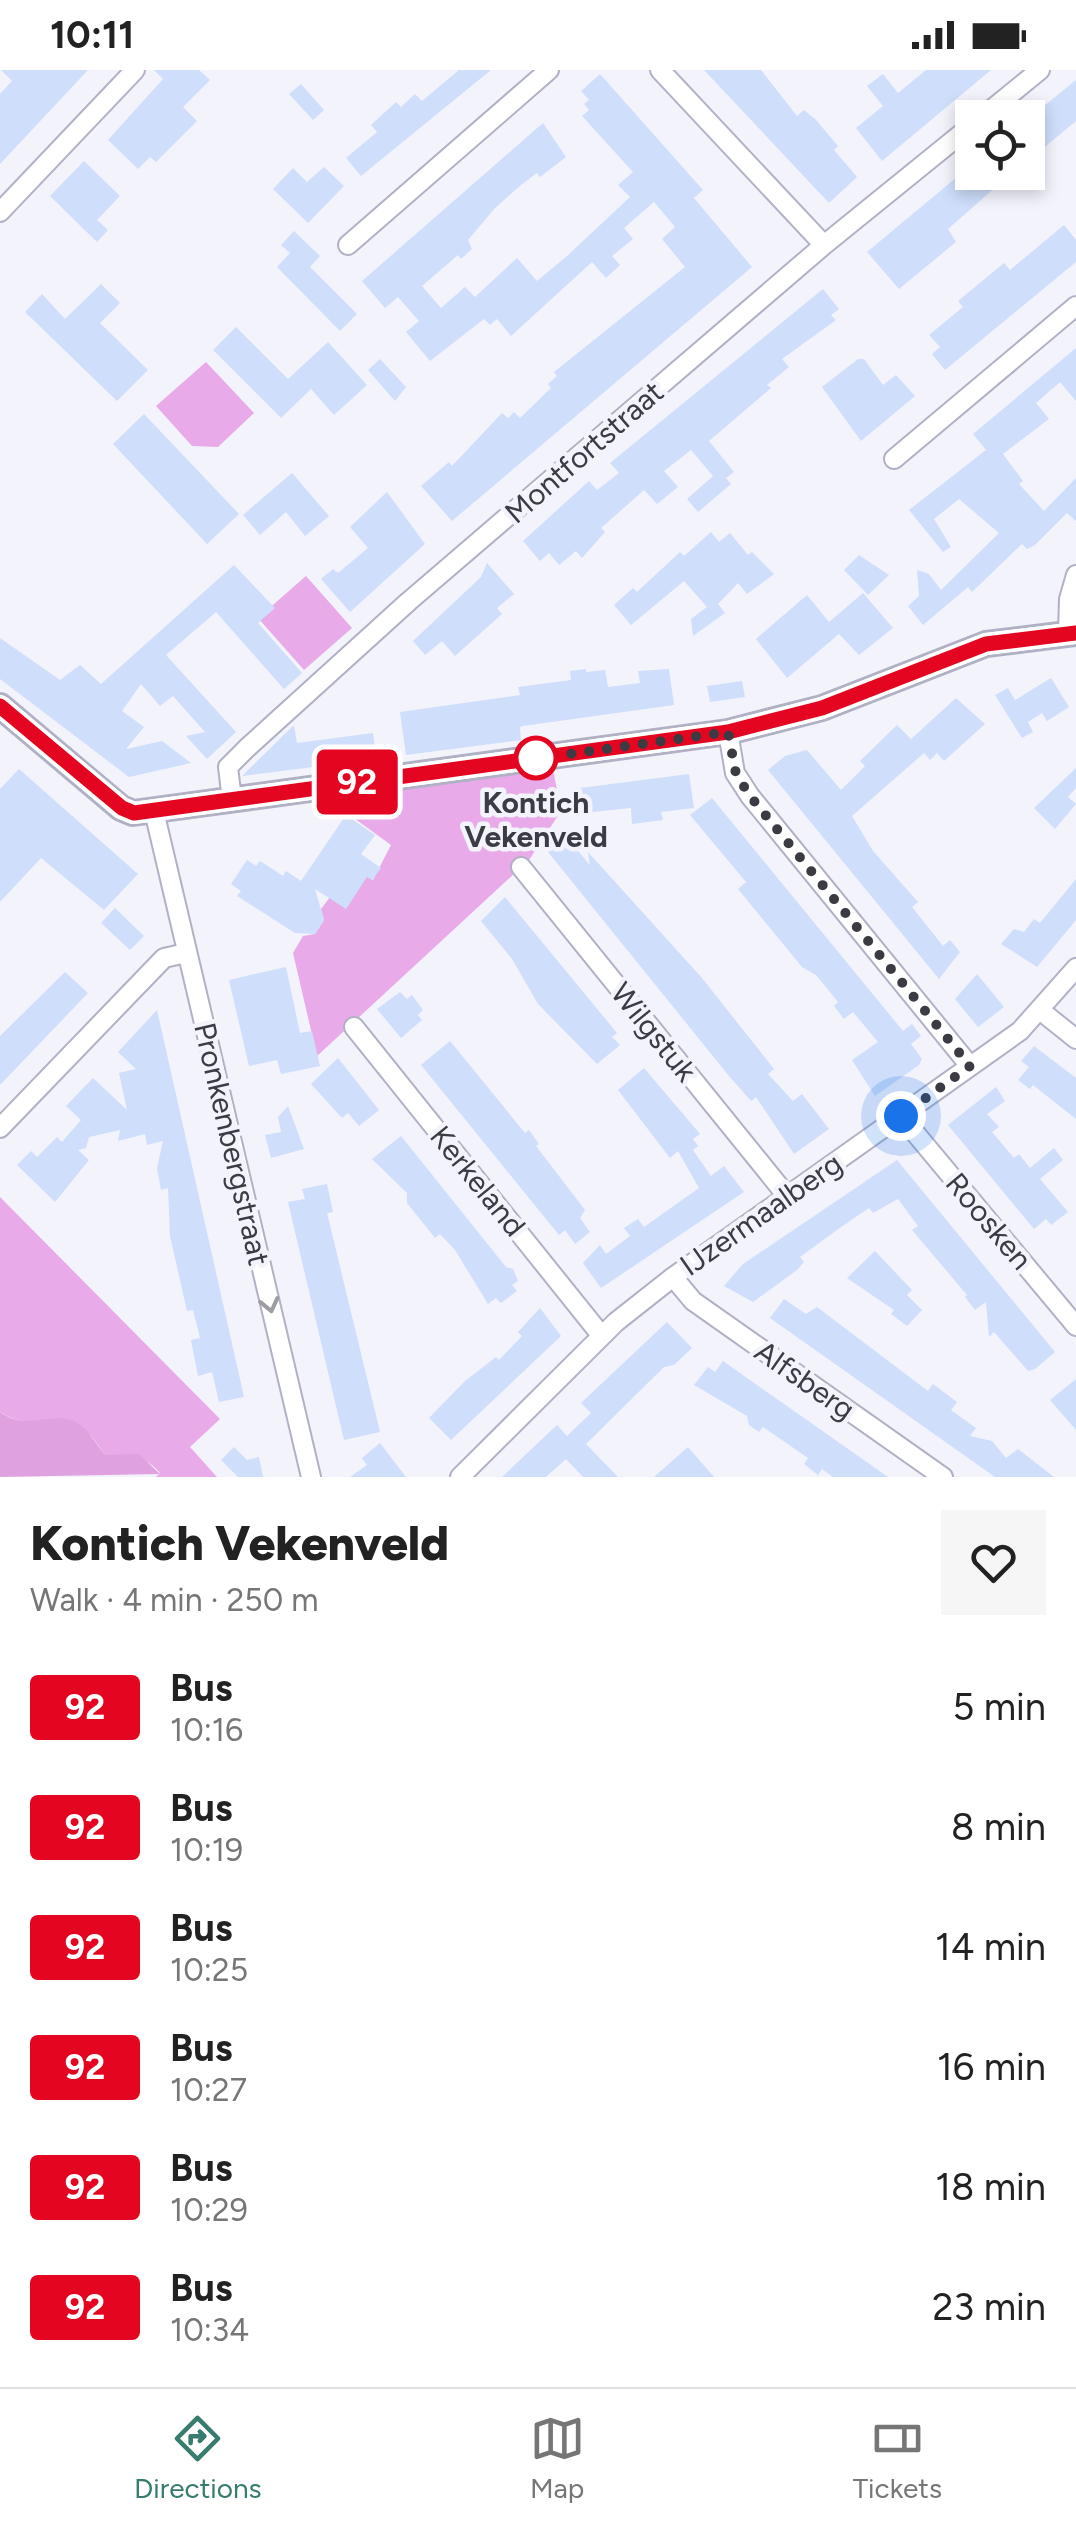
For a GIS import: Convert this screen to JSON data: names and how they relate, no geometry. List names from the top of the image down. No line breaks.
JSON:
{"streets":{"street":["Montfortstraat","Wilgstuk","Pronkenbergstraat","Kerkeland","IJzermaalberg","Roosken","Alfsberg"]},"crossings":[["Wilgstuk","IJzermaalberg"],["Kerkeland","IJzermaalberg"],["IJzermaalberg","Roosken"],["IJzermaalberg","Alfsberg"]],"one_way":["Pronkenbergstraat"],"places":["Kontich Vekenveld"],"lines":["bus line 92"],"page":{"status":"10:11","on_map":"92","heading":["Kontich Vekenveld","Walk · 4 min · 250 m"],"list":[{"mark":"92","name":"Bus","note":"10:16","value":"5 min"},{"mark":"92","name":"Bus","note":"10:19","value":"8 min"},{"mark":"92","name":"Bus","note":"10:25","value":"14 min"},{"mark":"92","name":"Bus","note":"10:27","value":"16 min"},{"mark":"92","name":"Bus","note":"10:29","value":"18 min"},{"mark":"92","name":"Bus","note":"10:34","value":"23 min"}],"tabs":["Directions","Map","Tickets"]}}
